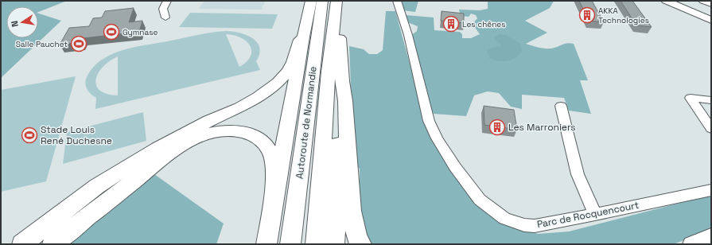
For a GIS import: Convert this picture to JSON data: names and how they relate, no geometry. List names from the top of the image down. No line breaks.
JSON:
{"streets":{"highway":["Autoroute de Normandie"],"street":["Parc de Rocquencourt"]},"places":{"building":["AKKA Technologies","Les chênes","Les Marroniers"],"sports":["Gymnase","Salle Pauchet","Stade Louis René Duchesne"]},"north":"left"}
